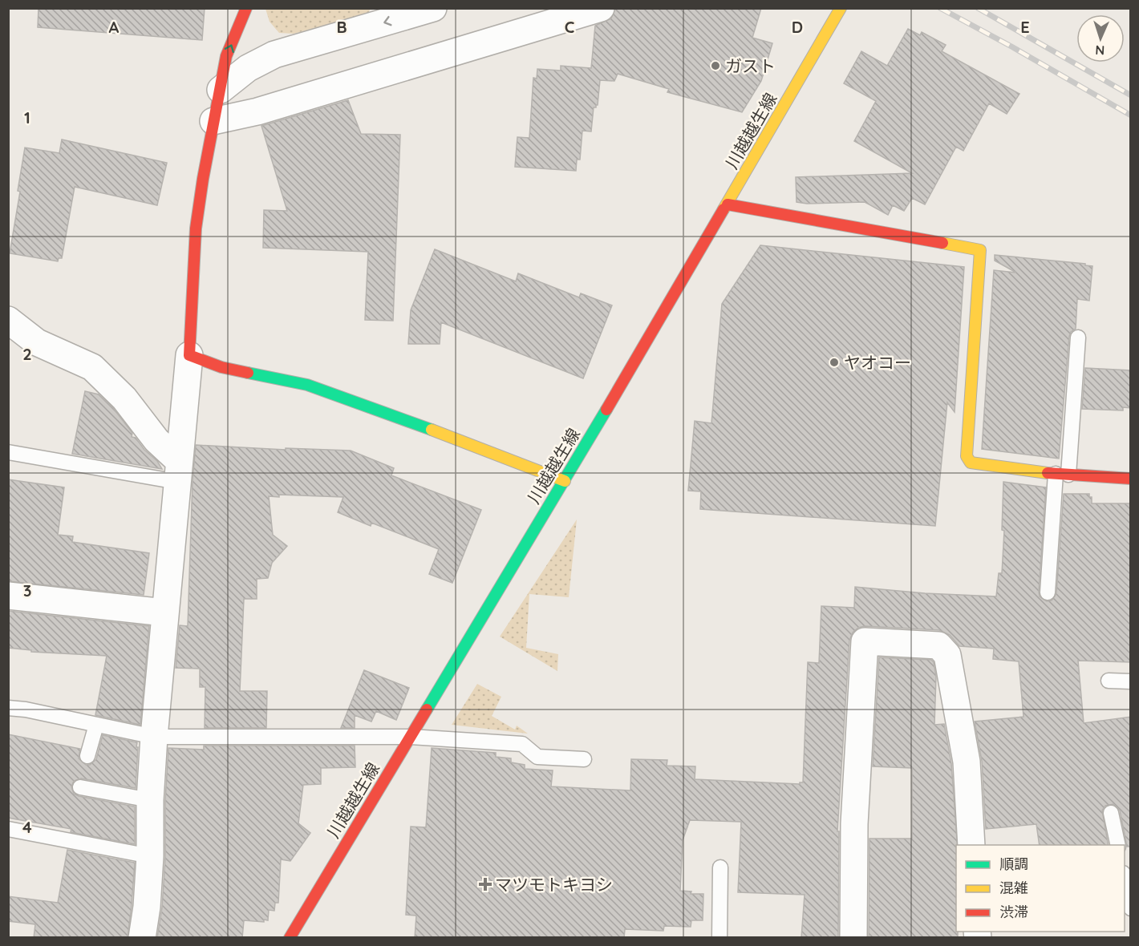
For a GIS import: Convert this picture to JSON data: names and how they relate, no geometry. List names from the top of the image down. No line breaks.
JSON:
{"streets":{"street":["川越越生線"]},"places":{"other":["ガスト","ヤオコー"],"health":["マツモトキヨシ"]},"legend":["順調","混雑","渋滞"],"north":"bottom","grid":{"columns":["A","B","C","D","E"],"rows":["1","2","3","4"]}}
